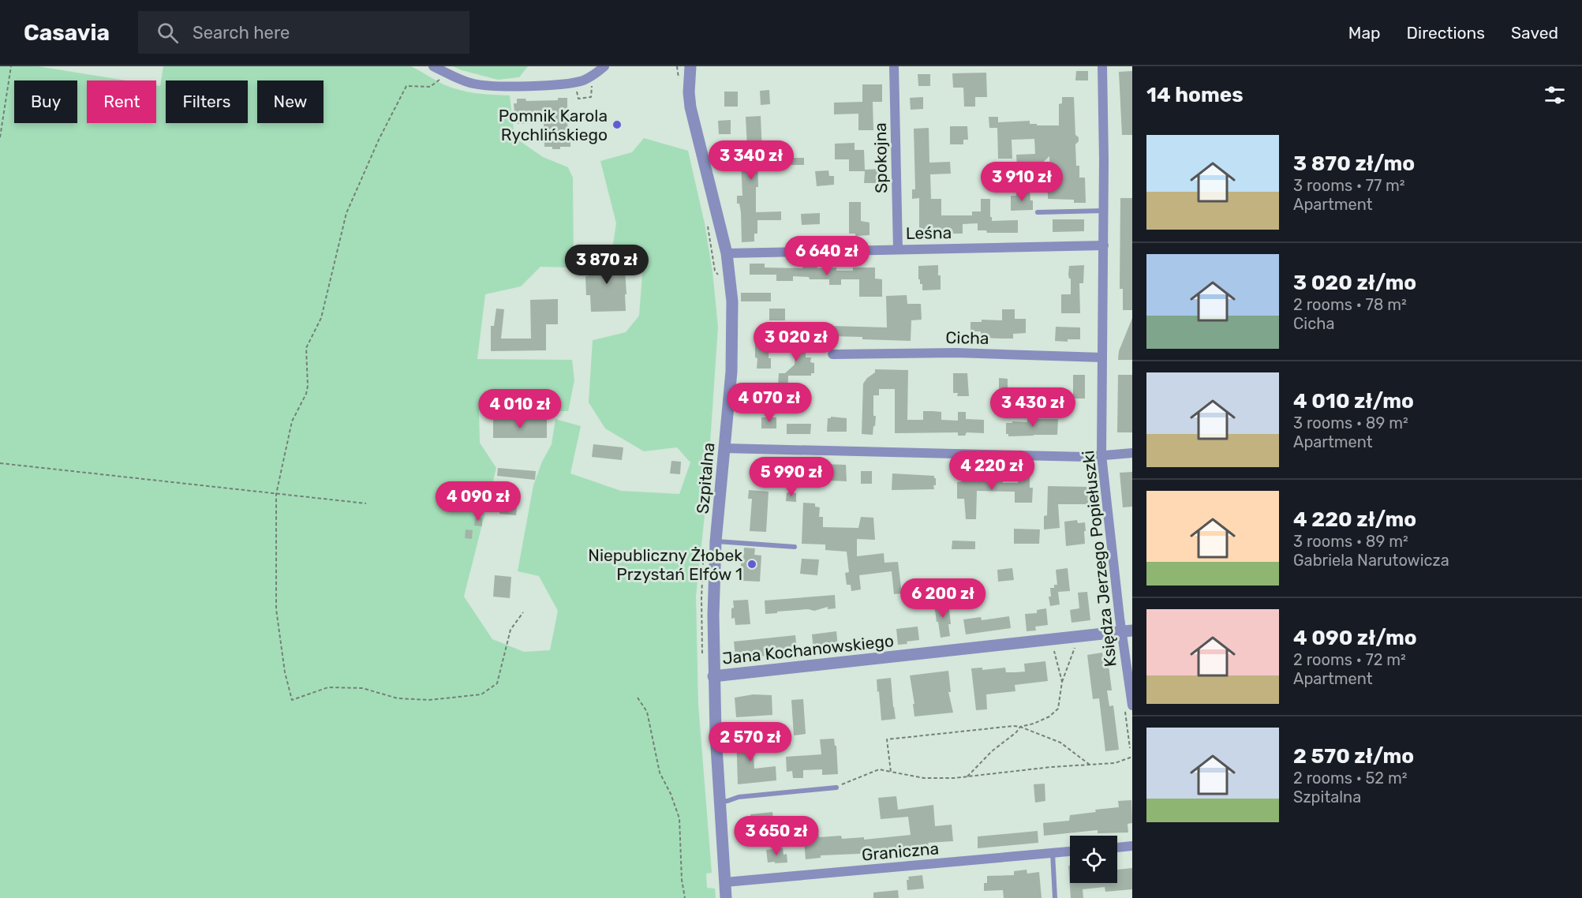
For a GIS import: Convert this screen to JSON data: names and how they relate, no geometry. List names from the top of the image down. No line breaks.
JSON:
{"streets":{"street":["Spokojna","Leśna","Cicha","Szpitalna","Księdza Jerzego Popiełuszki","Jana Kochanowskiego","Graniczna"]},"crossings":[["Spokojna","Leśna"],["Leśna","Szpitalna"],["Leśna","Księdza Jerzego Popiełuszki"],["Cicha","Księdza Jerzego Popiełuszki"],["Szpitalna","Jana Kochanowskiego"],["Szpitalna","Graniczna"],["Księdza Jerzego Popiełuszki","Jana Kochanowskiego"]],"places":["Pomnik Karola Rychlińskiego","Niepubliczny Żłobek Przystań Elfów 1"],"page":{"header":"Casavia","search":"Search here","nav":["Map","Directions","Saved"],"heading":"14 homes","chip":["Buy","Rent","Filters","New"],"list":[{"name":"3 870 zł/mo","note":"3 rooms · 77 m² · Apartment"},{"name":"3 020 zł/mo","note":"2 rooms · 78 m² · Cicha"},{"name":"4 010 zł/mo","note":"3 rooms · 89 m² · Apartment"},{"name":"4 220 zł/mo","note":"3 rooms · 89 m² · Gabriela Narutowicza"},{"name":"4 090 zł/mo","note":"2 rooms · 72 m² · Apartment"},{"name":"2 570 zł/mo","note":"2 rooms · 52 m² · Szpitalna"}],"price":["3 340 zł","3 910 zł","6 640 zł","3 870 zł","3 020 zł","4 070 zł","3 430 zł","4 010 zł","4 220 zł","5 990 zł","4 090 zł","6 200 zł","2 570 zł","3 650 zł"]}}
